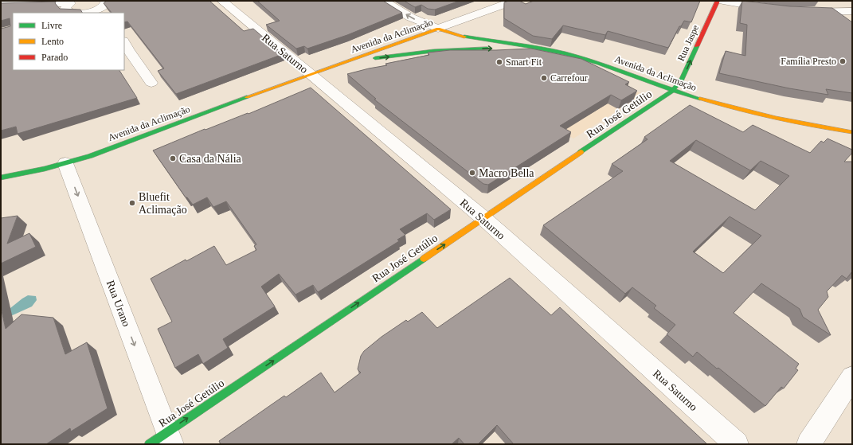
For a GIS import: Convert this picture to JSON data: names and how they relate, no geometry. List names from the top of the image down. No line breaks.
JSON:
{"streets":{"street":["Avenida da Aclimação","Rua Jaspe","Rua Saturno","Rua José Getúlio","Rua Urano"]},"crossings":[["Avenida da Aclimação","Rua Jaspe"],["Avenida da Aclimação","Rua Saturno"],["Avenida da Aclimação","Rua José Getúlio"],["Avenida da Aclimação","Rua Urano"],["Rua Jaspe","Rua José Getúlio"],["Rua Saturno","Rua José Getúlio"],["Rua José Getúlio","Rua Urano"]],"one_way":["Rua Jaspe","Rua José Getúlio","Rua Urano"],"places":["Família Presto","Smart Fit","Carrefour","Casa da Nália","Macro Bella","Bluefit Aclimação"],"legend":["Livre","Lento","Parado"]}
